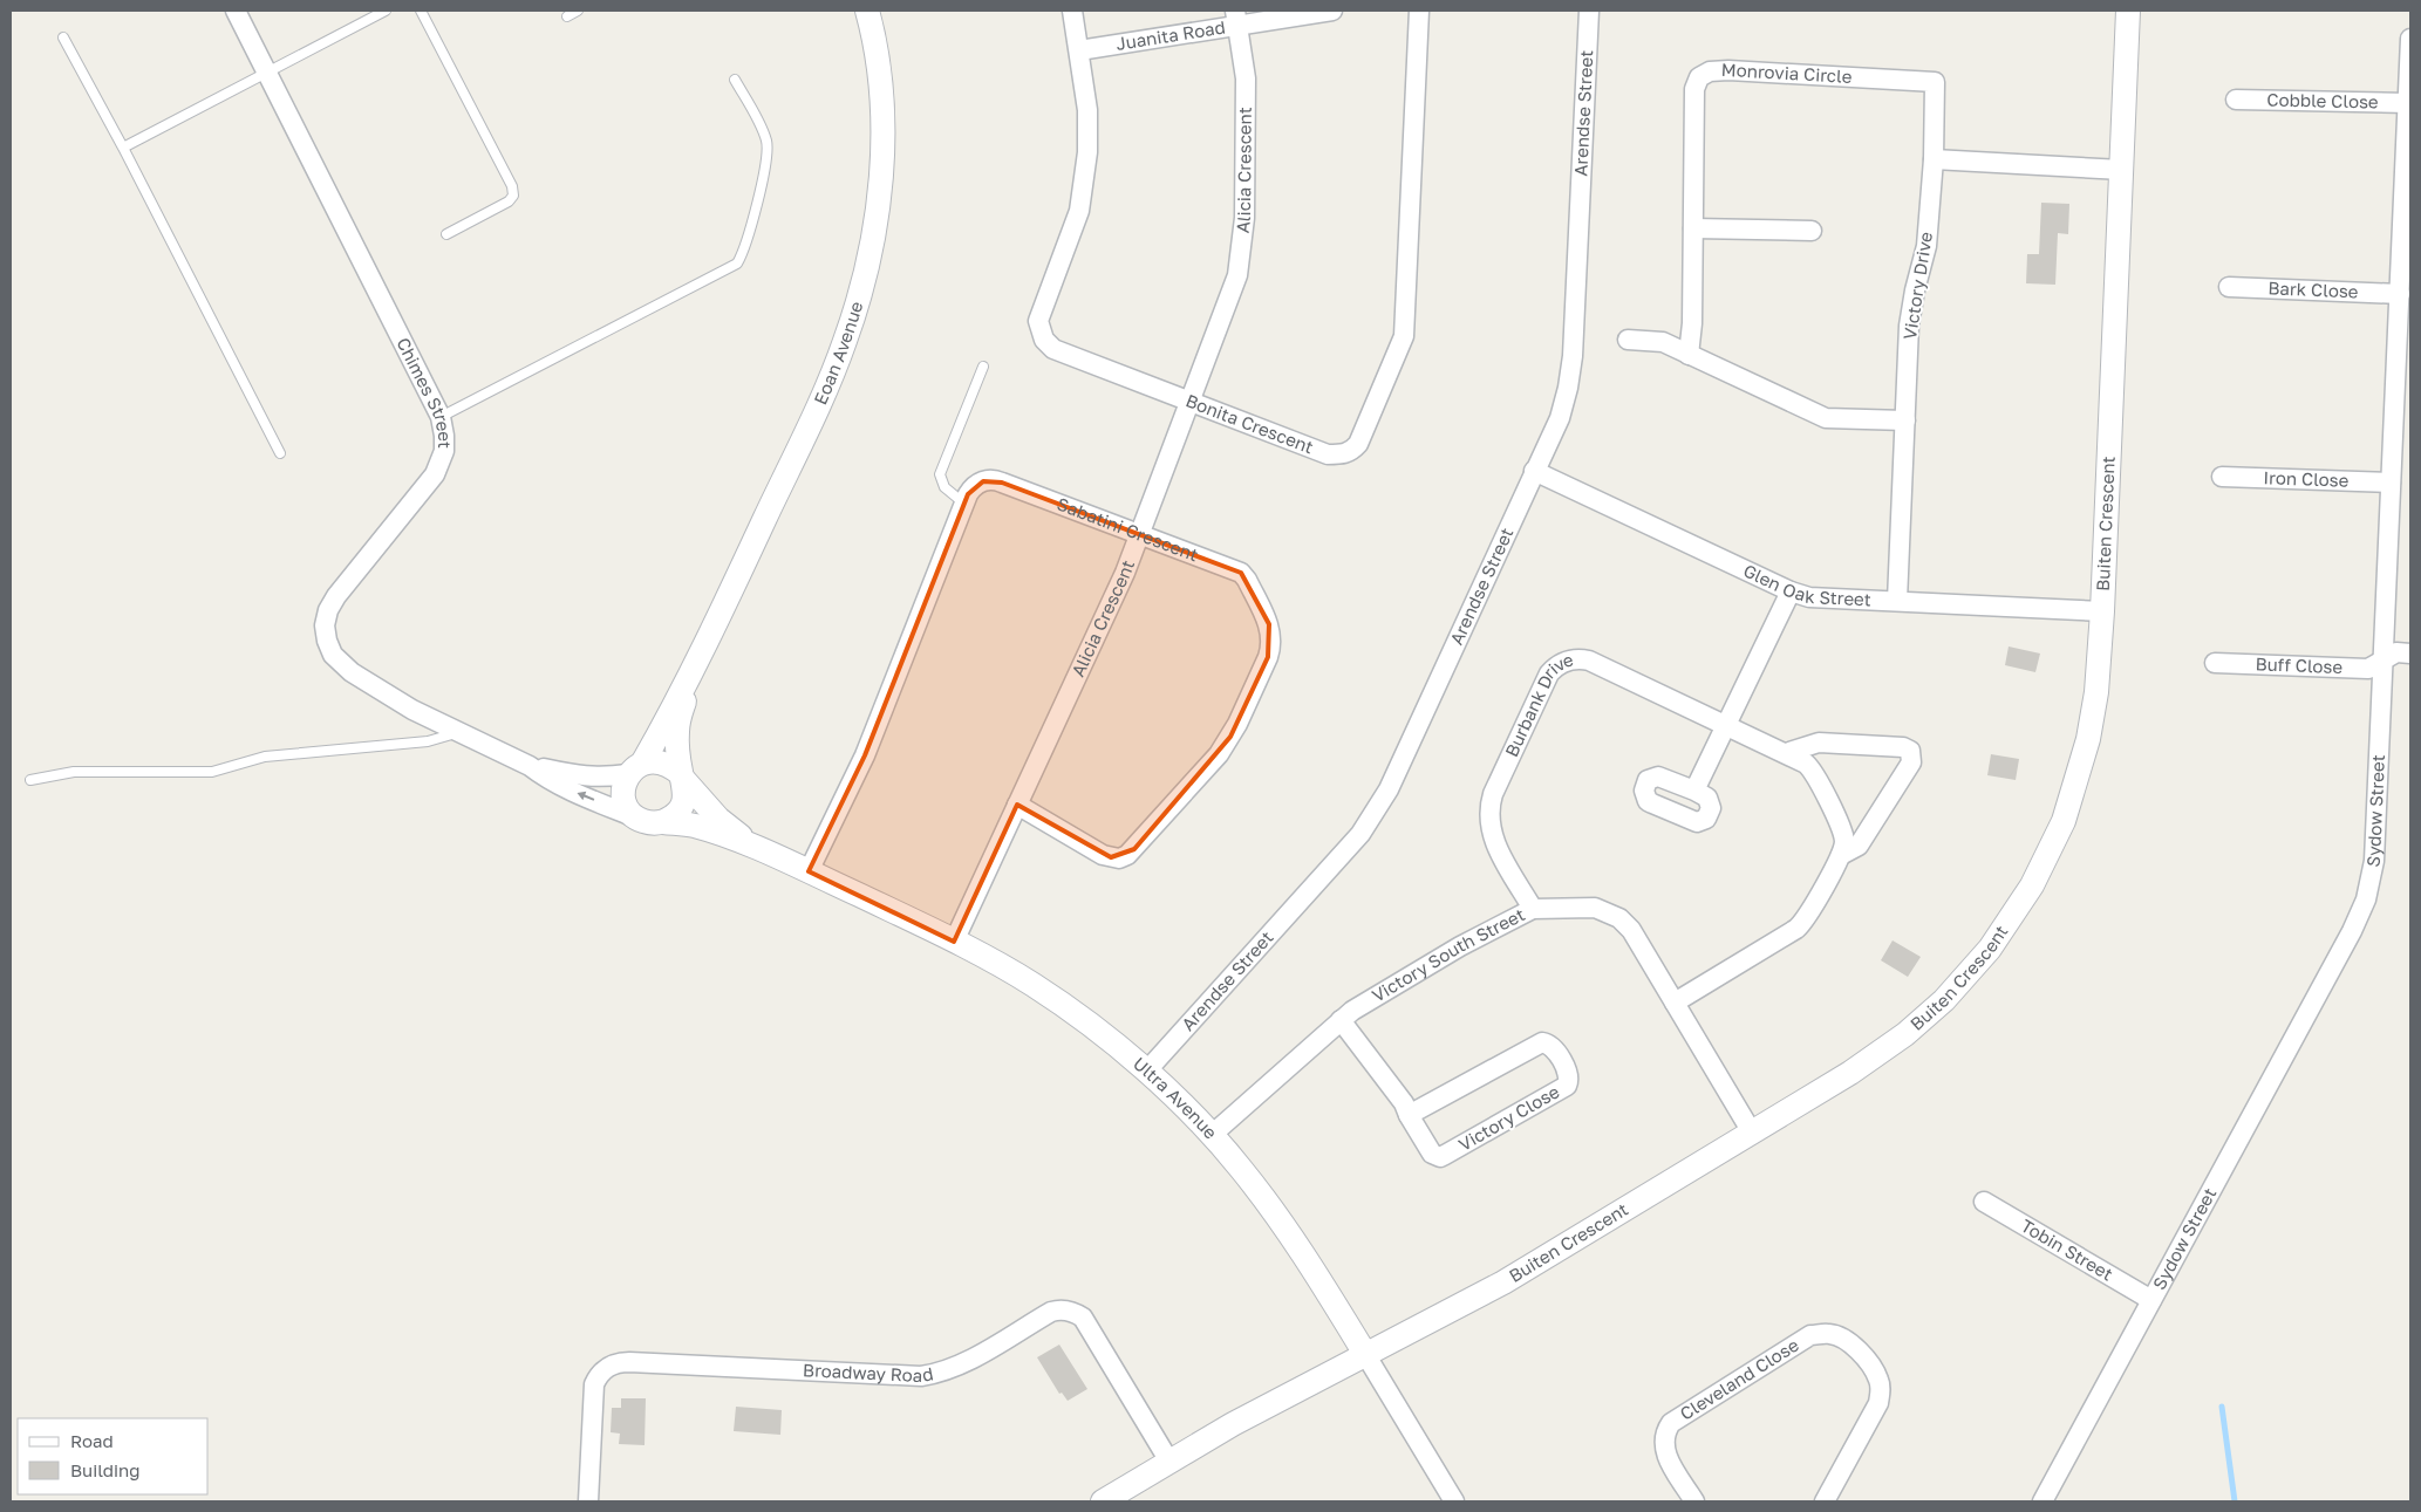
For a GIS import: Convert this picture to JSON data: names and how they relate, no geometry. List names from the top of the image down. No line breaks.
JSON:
{"streets":{"street":["Juanita Road","Monrovia Circle","Cobble Close","Arendse Street","Alicia Crescent","Victory Drive","Bark Close","Eoan Avenue","Chimes Street","Bonita Crescent","Iron Close","Buiten Crescent","Sabatini Crescent","Glen Oak Street","Buff Close","Burbank Drive","Sydow Street","Victory South Street","Ultra Avenue","Victory Close","Tobin Street","Broadway Road","Cleveland Close"]},"crossings":[["Juanita Road","Alicia Crescent"],["Juanita Road","Bonita Crescent"],["Monrovia Circle","Victory Drive"],["Cobble Close","Sydow Street"],["Arendse Street","Glen Oak Street"],["Arendse Street","Ultra Avenue"],["Alicia Crescent","Bonita Crescent"],["Alicia Crescent","Sabatini Crescent"],["Alicia Crescent","Ultra Avenue"],["Victory Drive","Glen Oak Street"],["Bark Close","Sydow Street"],["Eoan Avenue","Chimes Street"],["Eoan Avenue","Ultra Avenue"],["Chimes Street","Ultra Avenue"],["Iron Close","Sydow Street"],["Buiten Crescent","Glen Oak Street"],["Buiten Crescent","Victory South Street"],["Buiten Crescent","Ultra Avenue"],["Buiten Crescent","Broadway Road"],["Sabatini Crescent","Ultra Avenue"],["Buff Close","Sydow Street"],["Burbank Drive","Victory South Street"],["Sydow Street","Tobin Street"],["Victory South Street","Ultra Avenue"],["Victory South Street","Victory Close"]],"legend":["Road","Building"]}
